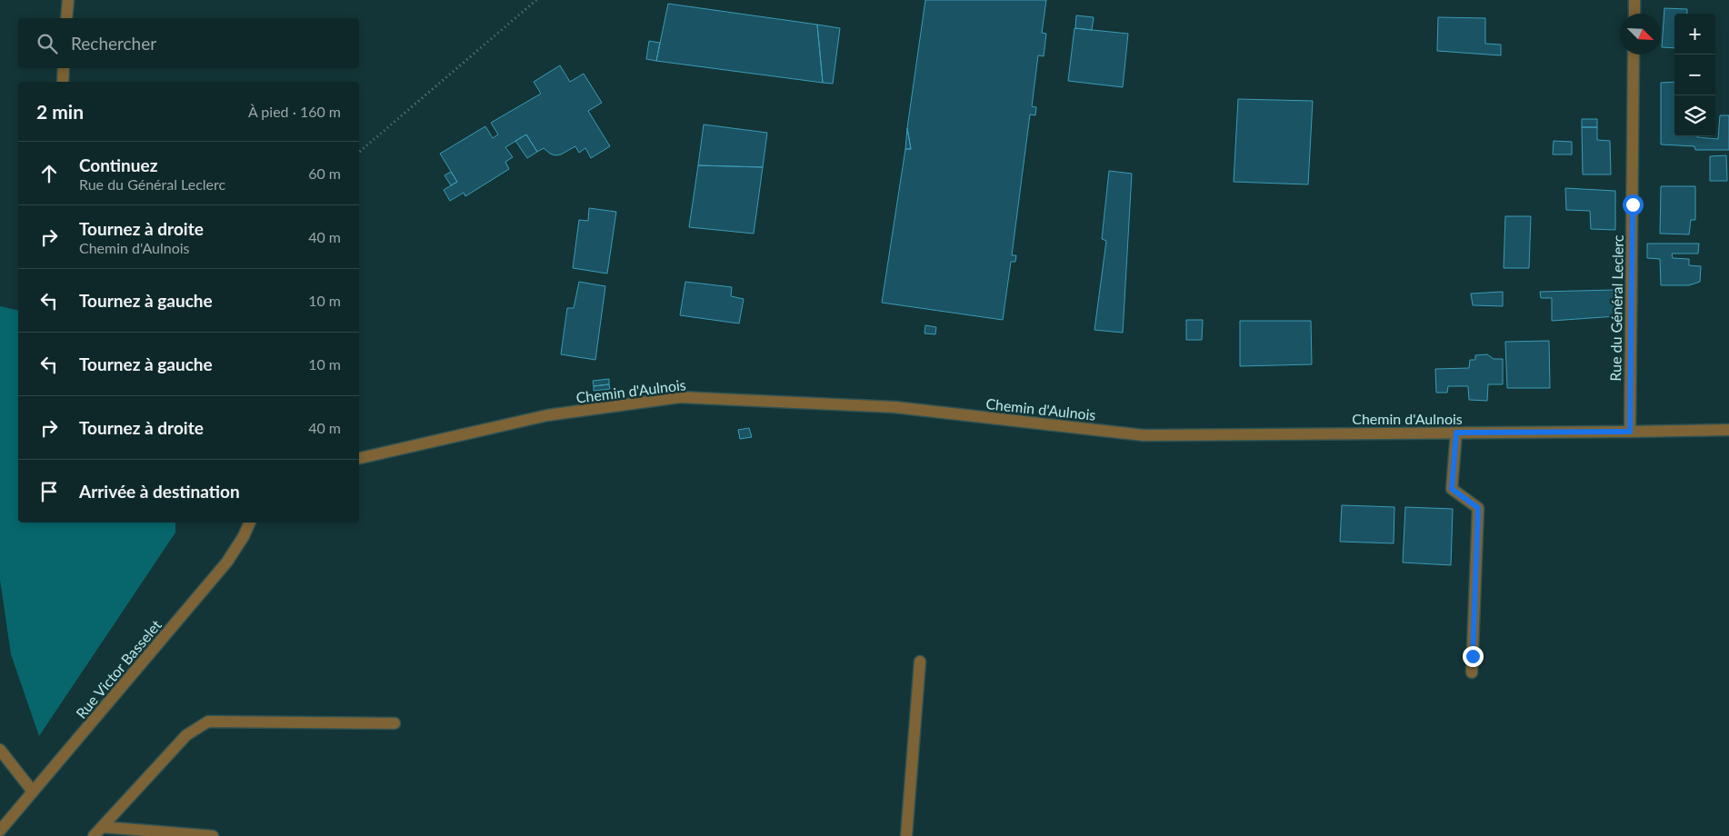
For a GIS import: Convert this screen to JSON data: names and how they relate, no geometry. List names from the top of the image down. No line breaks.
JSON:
{"streets":{"street":["Rue du Général Leclerc","Chemin d'Aulnois","Rue Victor Basselet"]},"crossings":[["Rue du Général Leclerc","Chemin d'Aulnois"]],"north":"bottom right","page":{"map_buttons":["+","−"],"search":"Rechercher","heading":["2 min","À pied · 160 m"],"list":[["Continuez","Rue du Général Leclerc","60 m"],["Tournez à droite","Chemin d'Aulnois","40 m"],["Tournez à gauche","10 m"],["Tournez à gauche","10 m"],["Tournez à droite","40 m"],"Arrivée à destination"]}}
